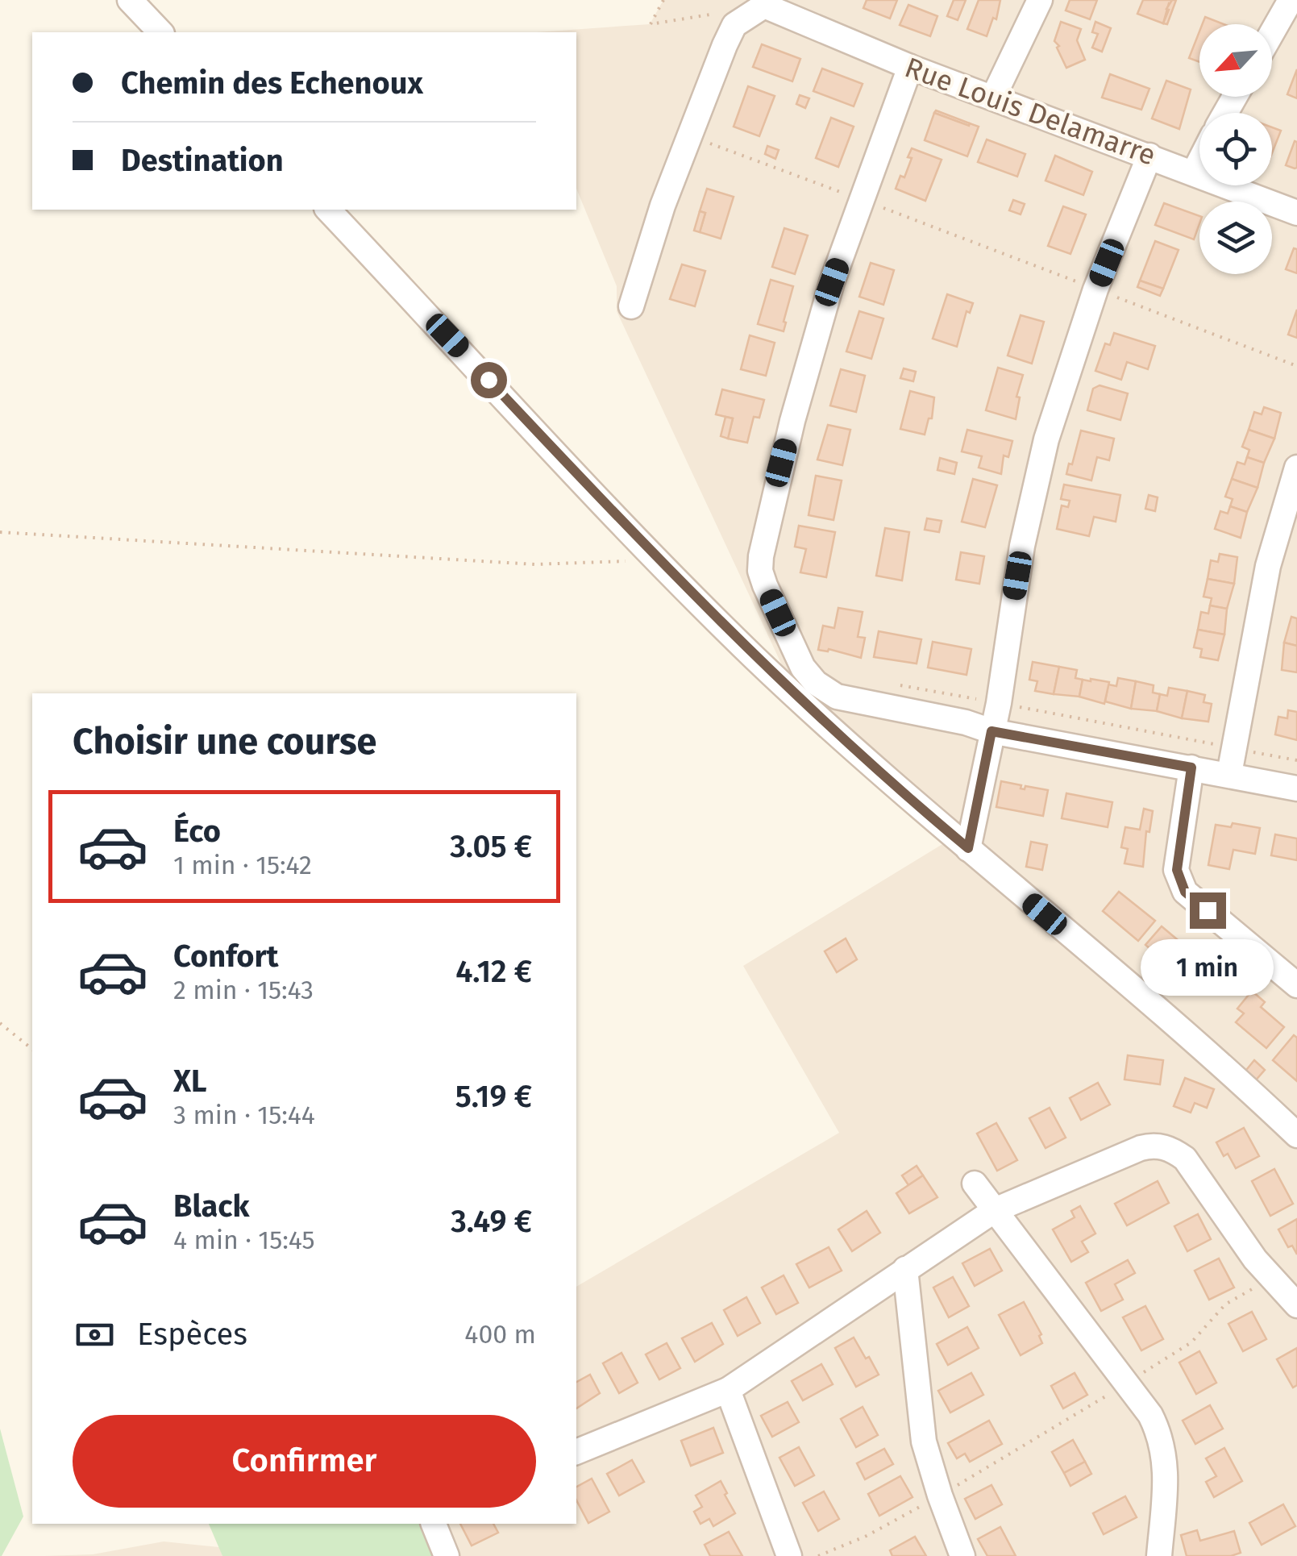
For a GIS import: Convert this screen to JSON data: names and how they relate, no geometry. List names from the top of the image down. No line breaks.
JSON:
{"streets":{"street":["Rue Louis Delamarre"]},"north":"bottom left","page":{"banner":["Chemin des Echenoux","Destination"],"heading":"Choisir une course","list":[{"name":"Éco","note":"1 min · 15:42","value":"3.05 €"},{"name":"Confort","note":"2 min · 15:43","value":"4.12 €"},{"name":"XL","note":"3 min · 15:44","value":"5.19 €"},{"name":"Black","note":"4 min · 15:45","value":"3.49 €"}],"bubble":"1 min","pay":["Espèces","400 m"],"buttons":"Confirmer"}}
